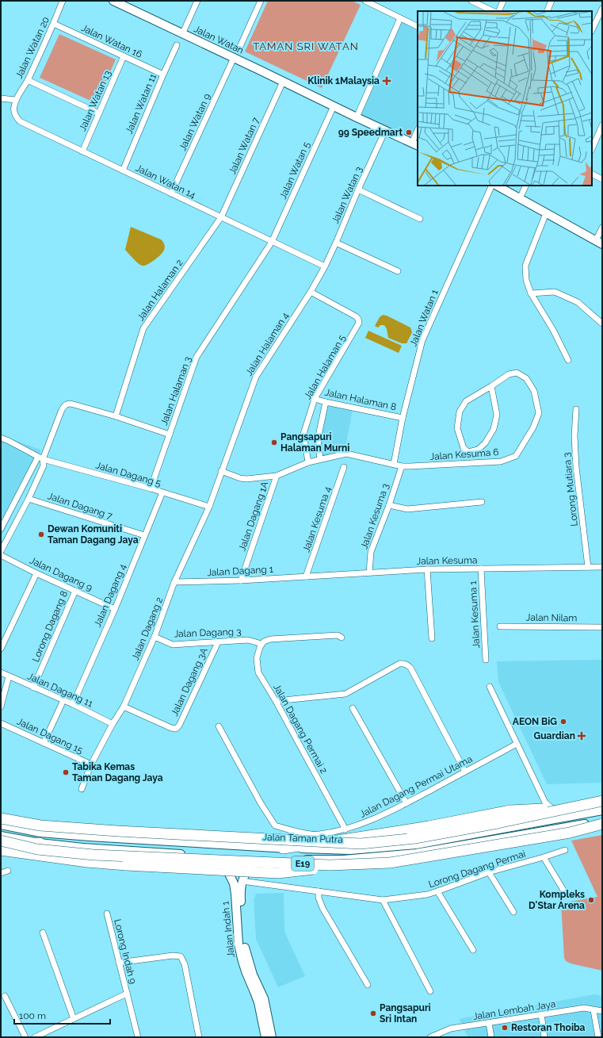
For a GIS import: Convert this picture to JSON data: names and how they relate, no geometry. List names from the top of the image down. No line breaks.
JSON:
{"streets":{"highway":["E19"],"street":["Jalan Watan","Jalan Watan 16","Jalan Watan 20","Jalan Watan 13","Jalan Watan 11","Jalan Watan 9","Jalan Watan 7","Jalan Watan 5","Jalan Watan 14","Jalan Watan 3","Jalan Halaman 2","Jalan Watan 1","Jalan Halaman 4","Jalan Halaman 5","Jalan Halaman 3","Jalan Halaman 8","Jalan Kesuma 6","Jalan Dagang 5","Lorong Mutiara 3","Jalan Dagang 7","Jalan Dagang 1A","Jalan Kesuma 3","Jalan Kesuma 4","Jalan Kesuma","Jalan Dagang 1","Jalan Dagang 9","Jalan Dagang 4","Jalan Kesuma 1","Jalan Nilam","Lorong Dagang 8","Jalan Dagang 2","Jalan Dagang 3","Jalan Dagang 3A","Jalan Dagang 11","Jalan Dagang Permai 2","Jalan Dagang 15","Jalan Dagang Permai Utama","Jalan Taman Putra","Lorong Dagang Permai","Jalan Indah 1","Lorong Indah 9","Jalan Lembah Jaya"]},"crossings":[["Jalan Watan","Jalan Watan 9"],["Jalan Watan","Jalan Watan 7"],["Jalan Watan","Jalan Watan 5"],["Jalan Watan","Jalan Watan 3"],["Jalan Watan 16","Jalan Watan 20"],["Jalan Watan 16","Jalan Watan 13"],["Jalan Watan 16","Jalan Watan 11"],["Jalan Watan 20","Jalan Watan 14"],["Jalan Watan 13","Jalan Watan 14"],["Jalan Watan 11","Jalan Watan 14"],["Jalan Watan 9","Jalan Watan 14"],["Jalan Watan 7","Jalan Watan 14"],["Jalan Watan 7","Jalan Halaman 2"],["Jalan Watan 5","Jalan Watan 14"],["Jalan Watan 5","Jalan Halaman 3"],["Jalan Watan 14","Jalan Watan 3"],["Jalan Watan 14","Jalan Halaman 2"],["Jalan Watan 14","Jalan Halaman 4"],["Jalan Watan 14","Jalan Halaman 3"],["Jalan Watan 3","Jalan Halaman 4"],["Jalan Watan 1","Jalan Halaman 8"],["Jalan Halaman 4","Jalan Halaman 5"],["Jalan Halaman 4","Jalan Dagang 2"],["Jalan Halaman 5","Jalan Halaman 8"],["Jalan Halaman 3","Jalan Dagang 5"],["Jalan Kesuma 6","Jalan Kesuma 3"],["Jalan Dagang 5","Jalan Dagang 4"],["Jalan Dagang 5","Jalan Dagang 2"],["Lorong Mutiara 3","Jalan Kesuma"],["Jalan Dagang 7","Jalan Dagang 4"],["Jalan Dagang 1A","Jalan Dagang 1"],["Jalan Kesuma 3","Jalan Kesuma"],["Jalan Kesuma 4","Jalan Kesuma"],["Jalan Kesuma 4","Jalan Dagang 1"],["Jalan Kesuma","Jalan Dagang 1"],["Jalan Kesuma","Jalan Kesuma 1"],["Jalan Dagang 1","Jalan Dagang 2"],["Jalan Dagang 9","Jalan Dagang 4"],["Jalan Dagang 9","Lorong Dagang 8"],["Jalan Dagang 4","Jalan Dagang 11"],["Lorong Dagang 8","Jalan Dagang 11"],["Jalan Dagang 2","Jalan Dagang 3"],["Jalan Dagang 2","Jalan Dagang 3A"],["Jalan Dagang 2","Jalan Dagang 11"],["Jalan Dagang 2","Jalan Dagang 15"],["Jalan Dagang 3","Jalan Dagang 3A"],["Jalan Dagang 3","Jalan Dagang Permai 2"],["Jalan Dagang Permai 2","Jalan Dagang Permai Utama"],["Lorong Dagang Permai","Jalan Indah 1"]],"districts":["TAMAN SRI WATAN"],"places":{"health":["Klinik 1Malaysia","Guardian"],"other":["99 Speedmart","Pangsapuri Halaman Murni","Dewan Komuniti Taman Dagang Jaya","AEON BiG","Tabika Kemas Taman Dagang Jaya","Kompleks D'Star Arena","Pangsapuri Sri Intan","Restoran Thoiba"]},"scale_bar":"100 m"}
